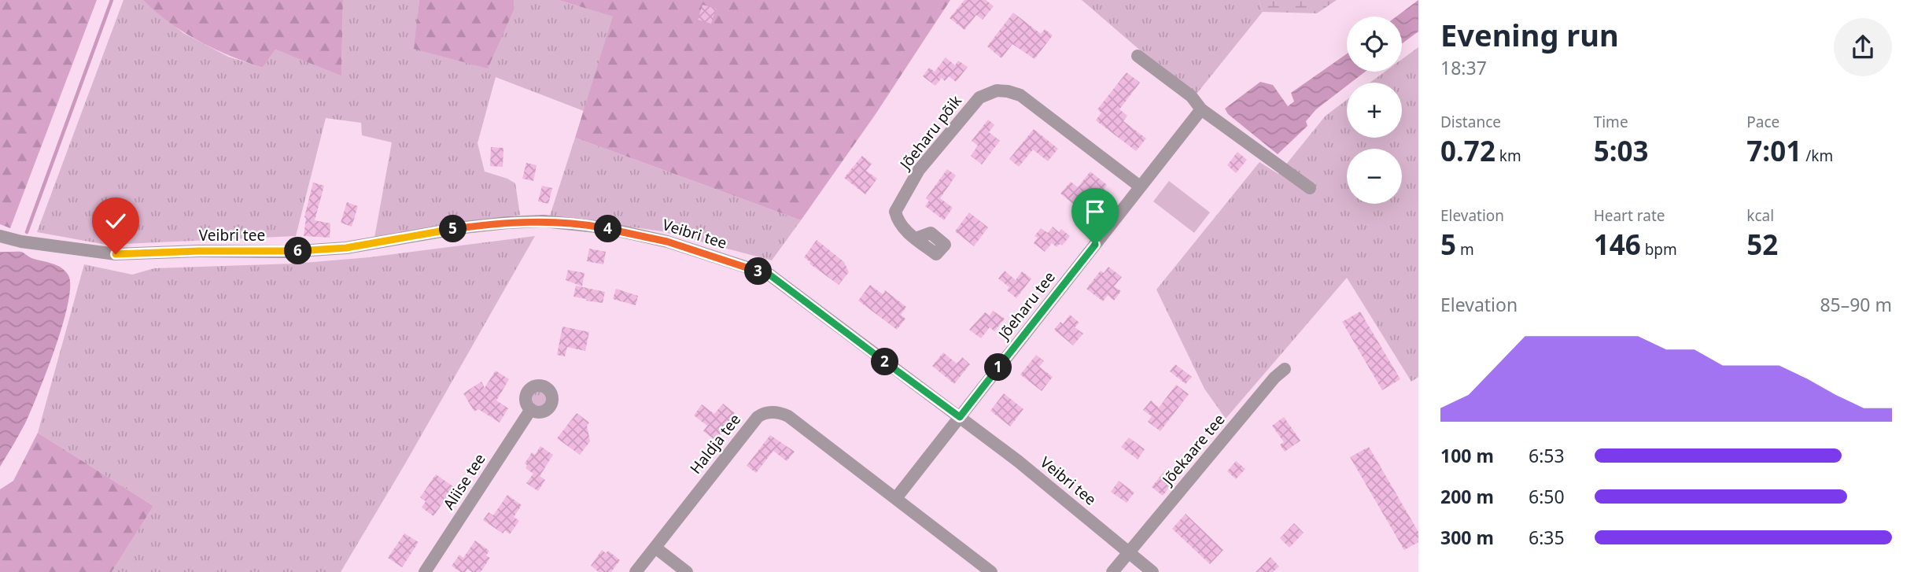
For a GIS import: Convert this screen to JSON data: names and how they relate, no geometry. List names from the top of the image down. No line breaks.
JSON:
{"streets":{"street":["Jõeharu põik","Veibri tee","Jõeharu tee","Haldja tee","Jõekaare tee","Aliise tee"]},"crossings":[["Jõeharu põik","Jõeharu tee"],["Veibri tee","Jõeharu tee"],["Veibri tee","Jõekaare tee"]],"page":{"heading":["Evening run","18:37"],"map_buttons":["+","−"],"stats":[["Distance","0.72 km"],["Time","5:03"],["Pace","7:01 /km"],["Elevation","5 m"],["Heart rate","146 bpm"],["kcal","52"]],"pins":["4","5","6","3","2","1"],"chart":["Elevation","85–90 m"],"list":[{"name":"100 m","note":"6:53"},{"name":"200 m","note":"6:50"},{"name":"300 m","note":"6:35"}]}}
